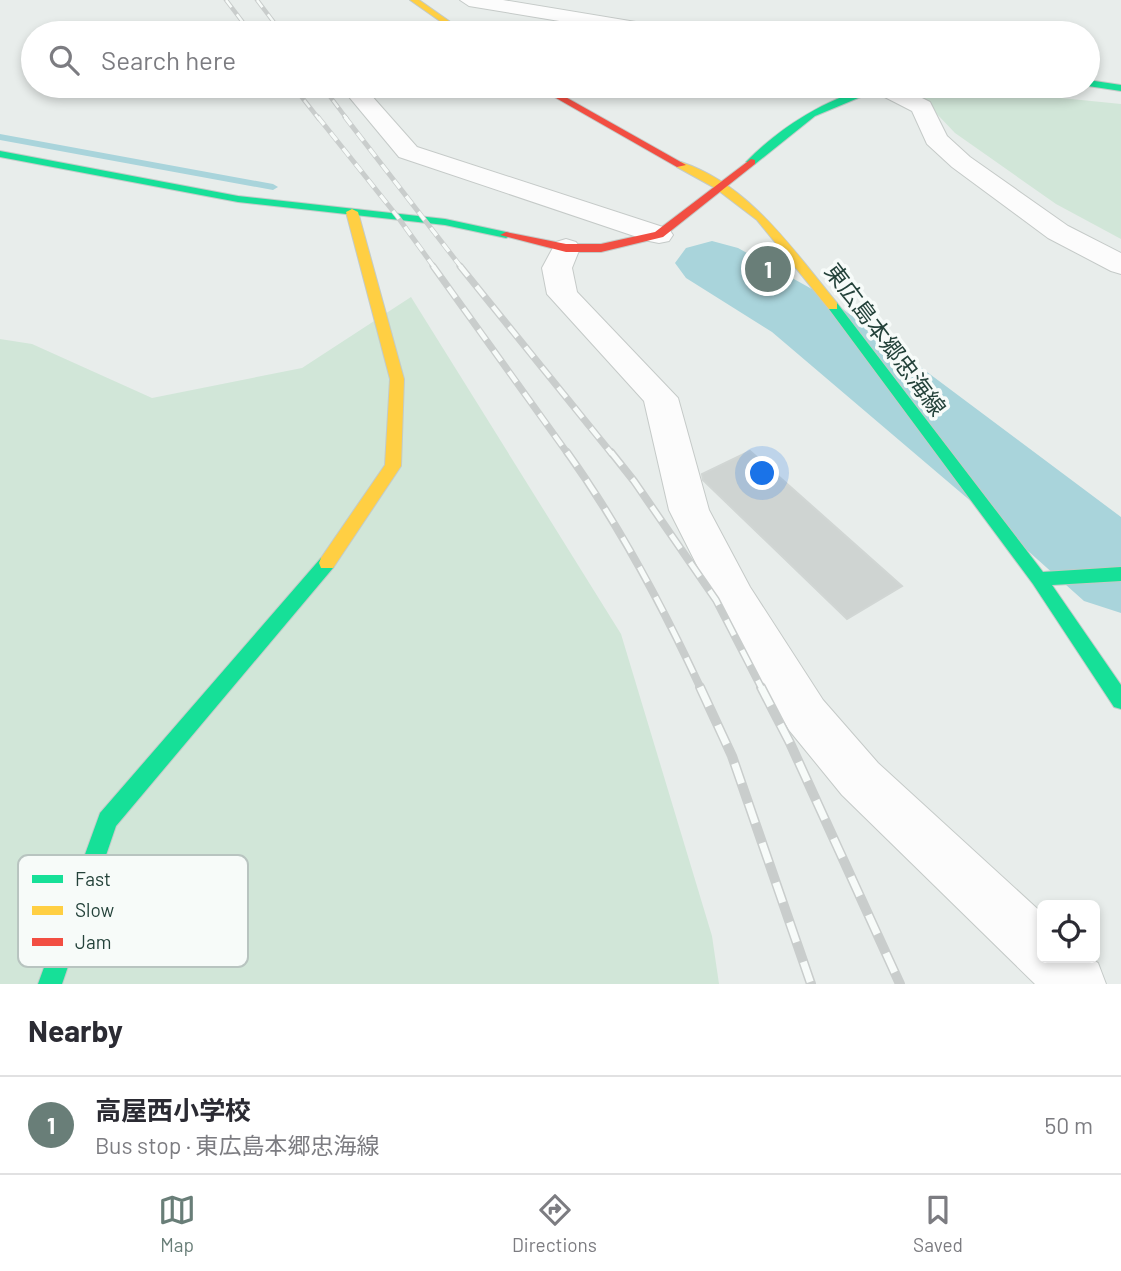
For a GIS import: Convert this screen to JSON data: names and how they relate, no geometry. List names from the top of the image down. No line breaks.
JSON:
{"streets":{"street":["東広島本郷忠海線"]},"legend":["Fast","Slow","Jam"],"page":{"search":"Search here","pins":"1","heading":"Nearby","list":[{"mark":"1","name":"高屋西小学校","note":"Bus stop · 東広島本郷忠海線","value":"50 m"}],"nav":["Map","Directions","Saved"]}}
